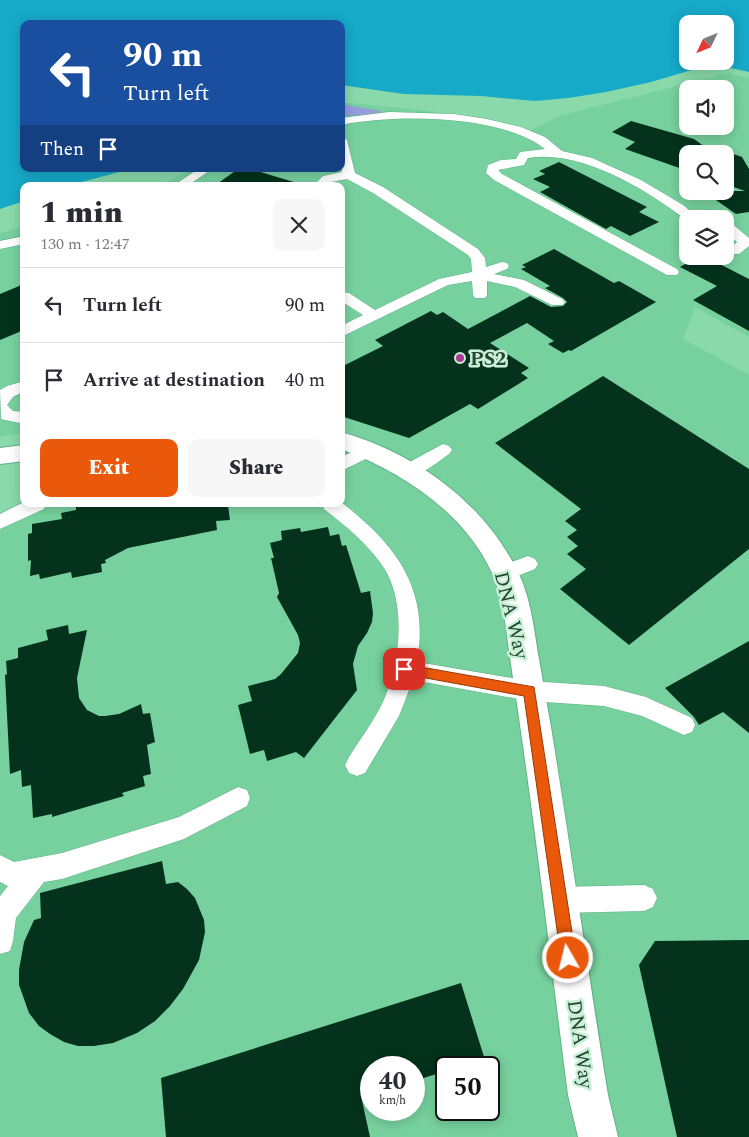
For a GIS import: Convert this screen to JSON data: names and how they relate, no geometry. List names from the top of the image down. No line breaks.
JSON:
{"streets":{"main road":["DNA Way"]},"places":["PS2"],"north":"bottom left","page":{"turn":["90 m","Turn left"],"then":"Then","heading":["1 min","130 m · 12:47"],"list":[{"name":"Turn left","value":"90 m"},{"name":"Arrive at destination","value":"40 m"}],"buttons":["Exit","Share"],"speed":"40 km/h","limit":"50"}}
